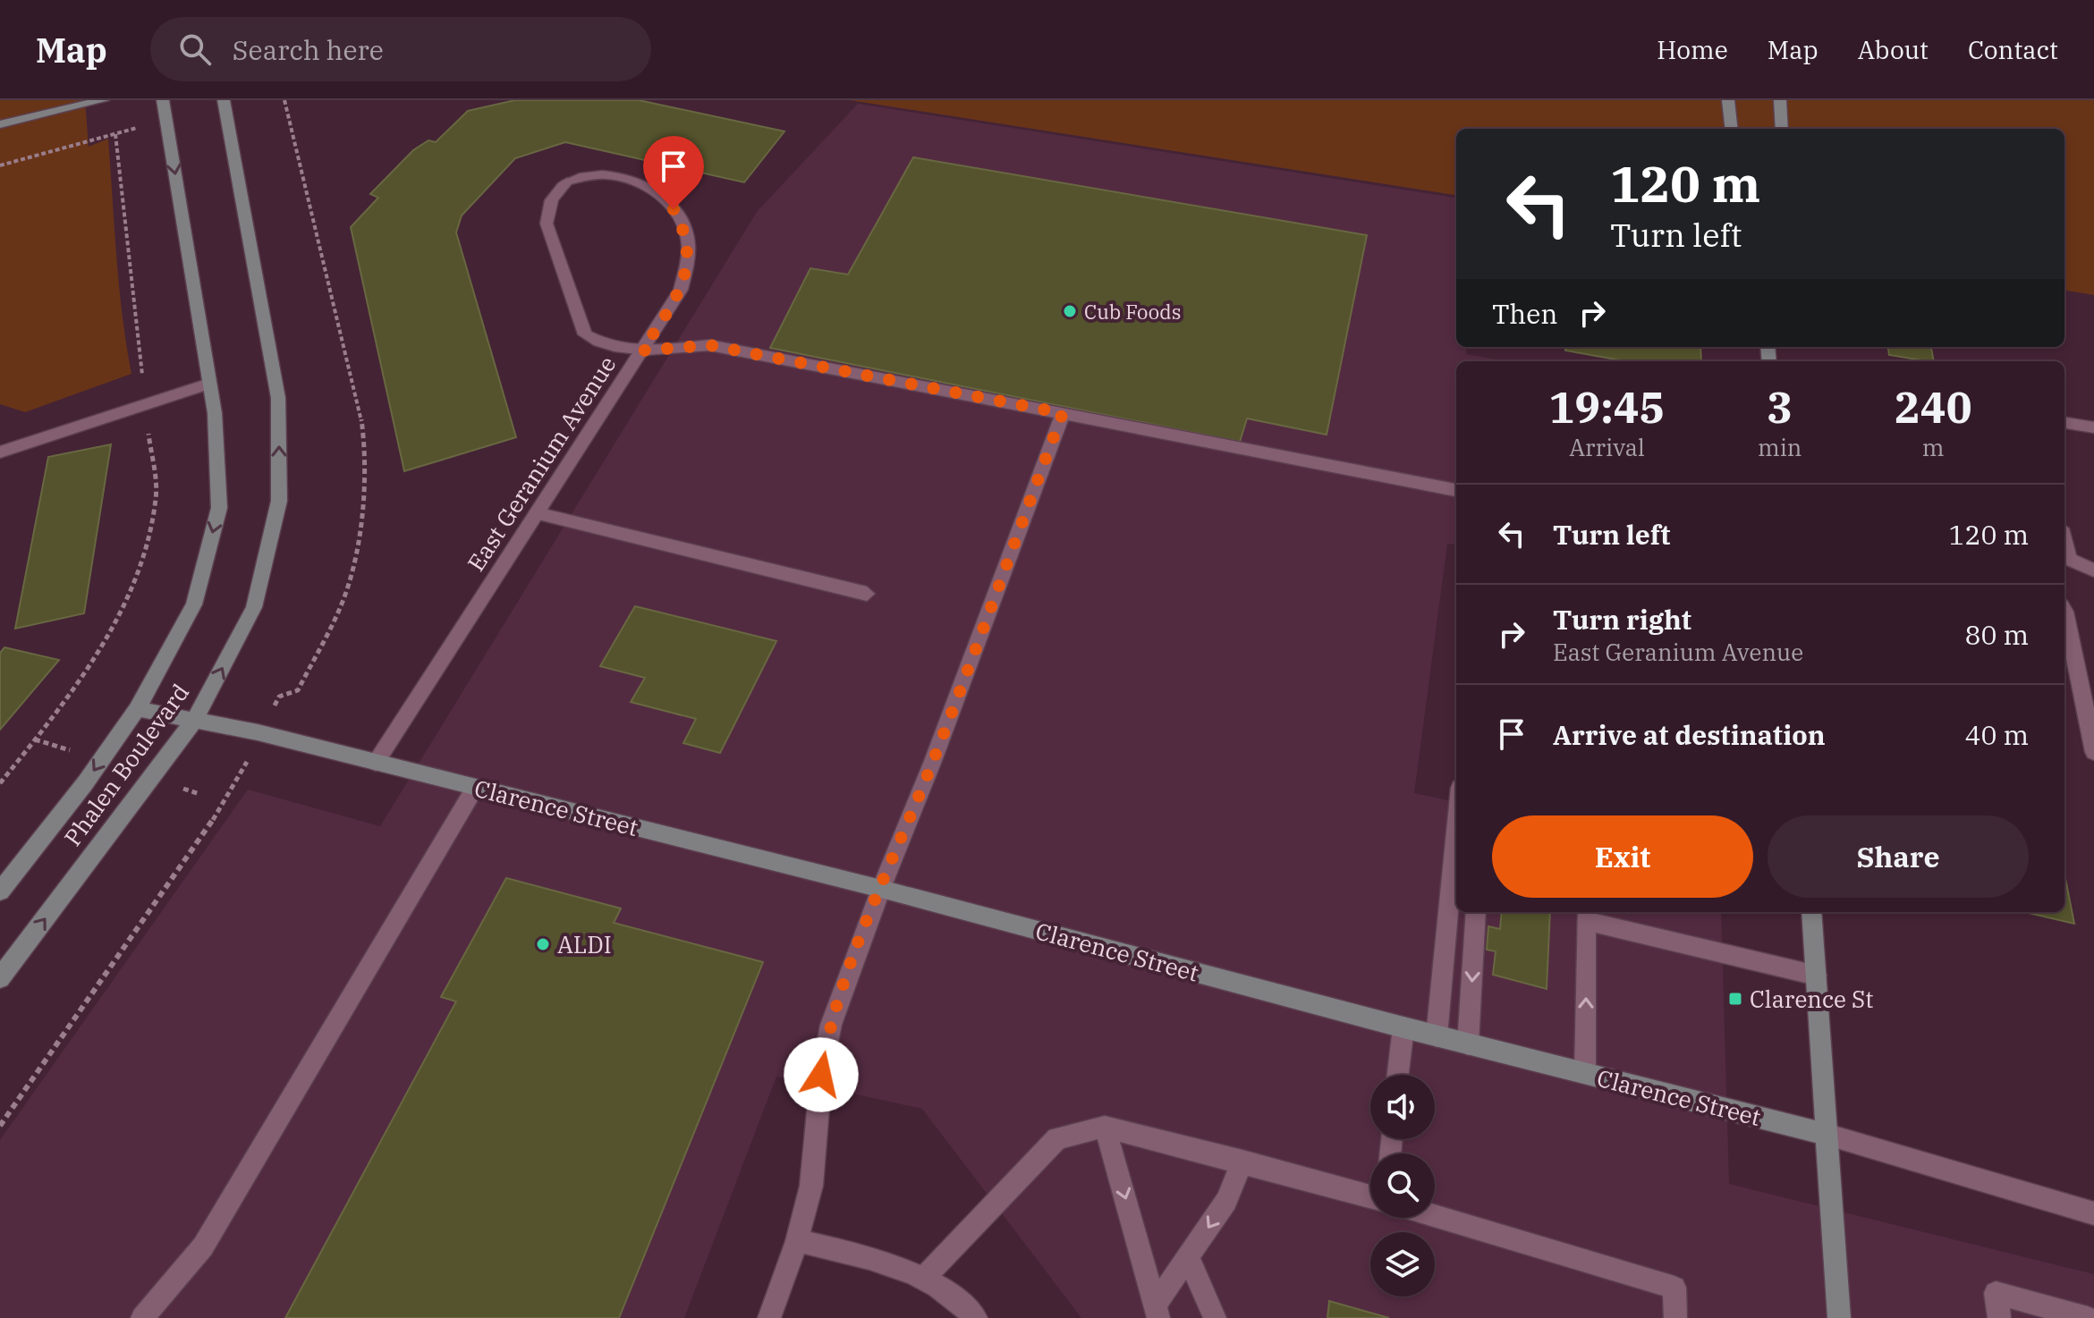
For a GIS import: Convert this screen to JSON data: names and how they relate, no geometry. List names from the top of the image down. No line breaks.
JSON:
{"streets":{"main road":["Phalen Boulevard","Clarence Street"],"street":["East Geranium Avenue"]},"crossings":[["East Geranium Avenue","Clarence Street"],["Phalen Boulevard","Clarence Street"]],"places":{"other":["Cub Foods","ALDI"],"transit":["Clarence St"]},"page":{"header":"Map","search":"Search here","nav":["Home","Map","About","Contact"],"turn":["120 m","Turn left"],"then":"Then","eta":["19:45","Arrival","3","min","240","m"],"list":[{"name":"Turn left","value":"120 m"},{"name":"Turn right","note":"East Geranium Avenue","value":"80 m"},{"name":"Arrive at destination","value":"40 m"}],"buttons":["Exit","Share"]}}
